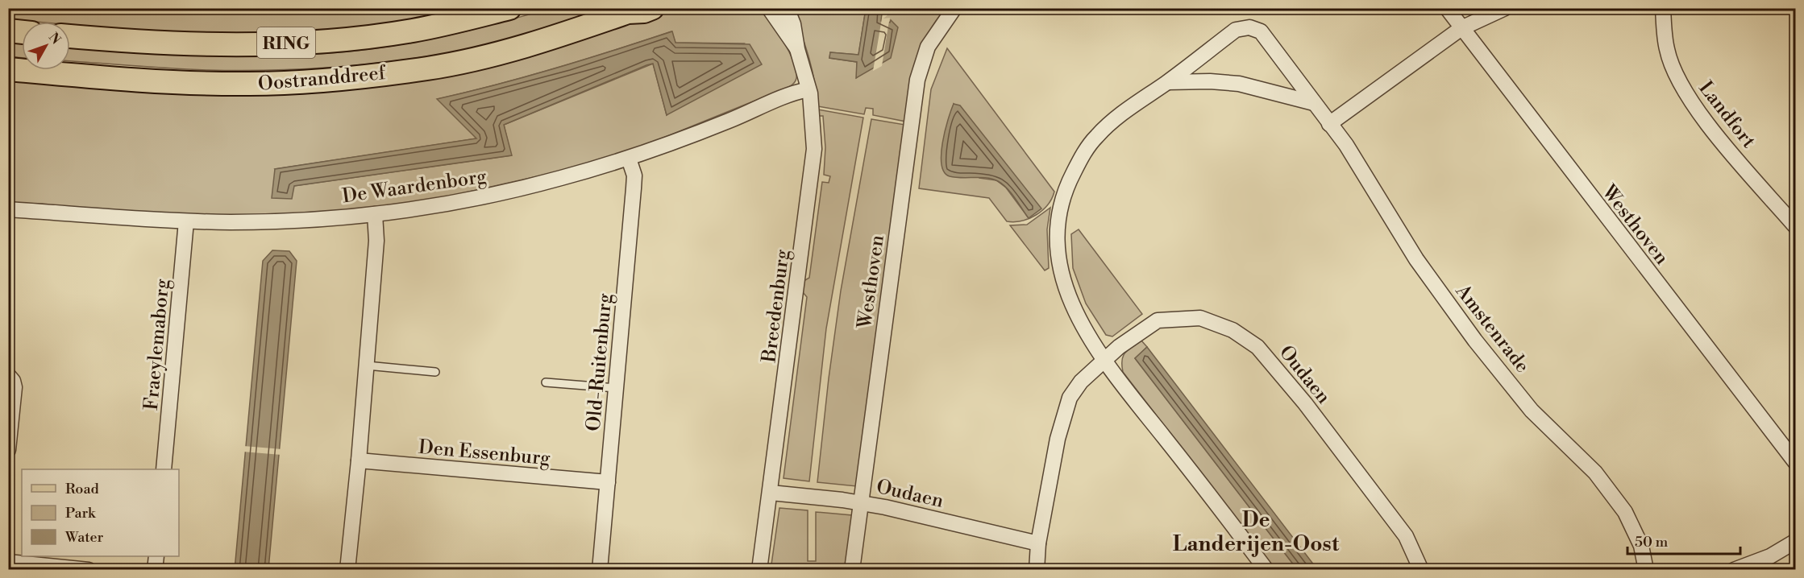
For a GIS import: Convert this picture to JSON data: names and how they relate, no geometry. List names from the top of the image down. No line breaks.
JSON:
{"streets":{"main road":["RING","Oostranddreef"],"street":["Landfort","De Waardenborg","Westhoven","Breedenburg","Amstenrade","Fraeylemaborg","Old-Ruitenburg","Oudaen","Den Essenburg"]},"crossings":[["De Waardenborg","Breedenburg"],["De Waardenborg","Fraeylemaborg"],["De Waardenborg","Old-Ruitenburg"],["Westhoven","Oudaen"],["Breedenburg","Oudaen"],["Amstenrade","Oudaen"],["Old-Ruitenburg","Den Essenburg"]],"districts":["De Landerijen-Oost"],"legend":["Road","Park","Water"],"scale_bar":"50 m","north":"top right"}
